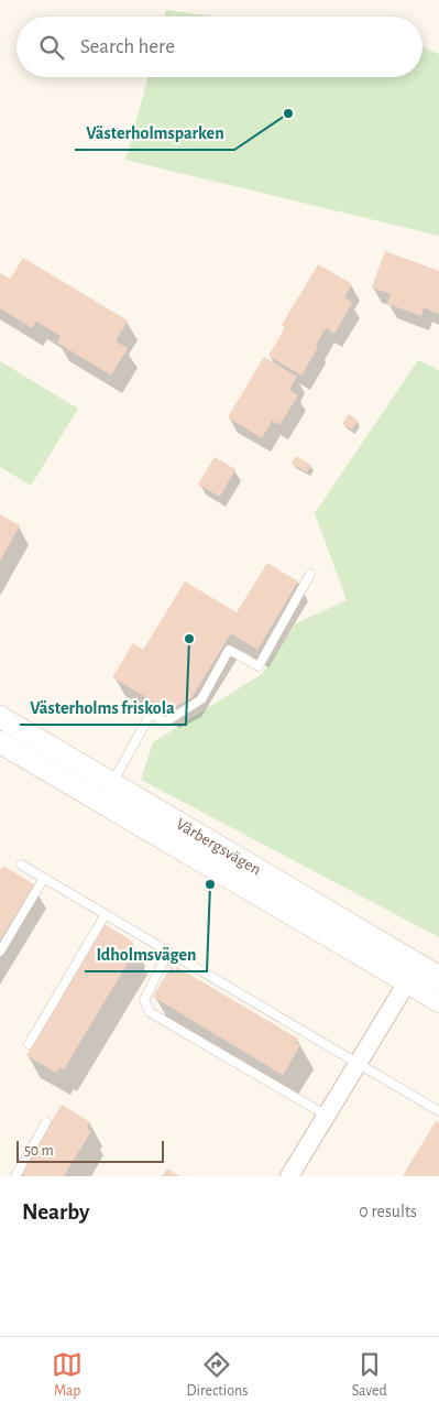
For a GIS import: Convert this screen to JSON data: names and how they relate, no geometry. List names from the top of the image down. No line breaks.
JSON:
{"streets":{"street":["Vårbergsvägen"]},"places":["Västerholmsparken","Västerholms friskola","Idholmsvägen"],"scale_bar":"50 m","page":{"search":"Search here","scale":"50 m","heading":["Nearby","0 results"],"nav":["Map","Directions","Saved"]}}
